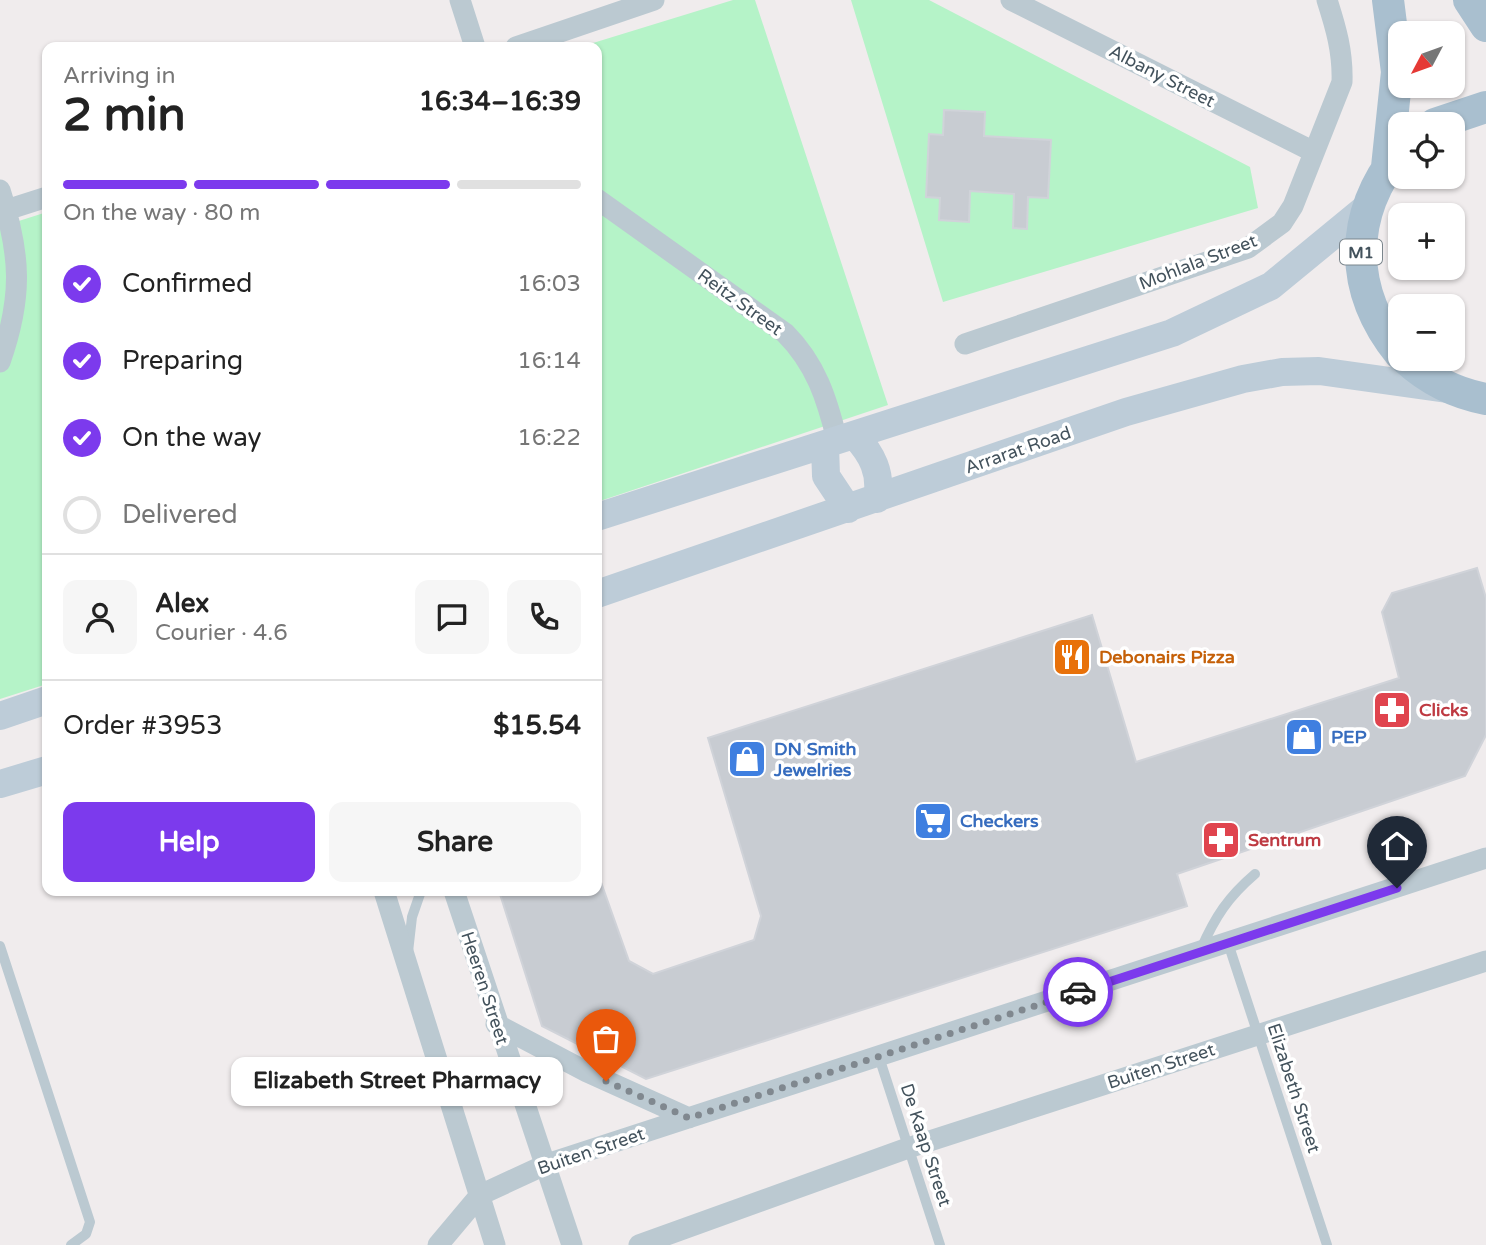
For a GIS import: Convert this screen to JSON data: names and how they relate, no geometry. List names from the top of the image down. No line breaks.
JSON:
{"streets":{"main road":["M1"],"street":["Albany Street","Mohlala Street","Reitz Street","Arrarat Road","Heeren Street","Buiten Street"],"lane":["Elizabeth Street","De Kaap Street"]},"crossings":[["Albany Street","Mohlala Street"],["Heeren Street","Buiten Street"],["Buiten Street","Elizabeth Street"],["Buiten Street","De Kaap Street"]],"places":{"restaurant":["Debonairs Pizza"],"pharmacy":["Clicks","Sentrum"],"shop":["PEP","DN Smith Jewelries"],"supermarket":["Checkers"],"other":["Elizabeth Street Pharmacy"]},"north":"bottom left","page":{"map_buttons":["+","−"],"heading":["2 min","Arriving in","16:34–16:39"],"panel":["Alex","Courier · 4.6","Order #3953","$15.54"],"bar":"On the way · 80 m","list":[["Confirmed","16:03"],["Preparing","16:14"],["On the way","16:22"],"Delivered"],"buttons":["Help","Share"],"bubble":"Elizabeth Street Pharmacy"}}
